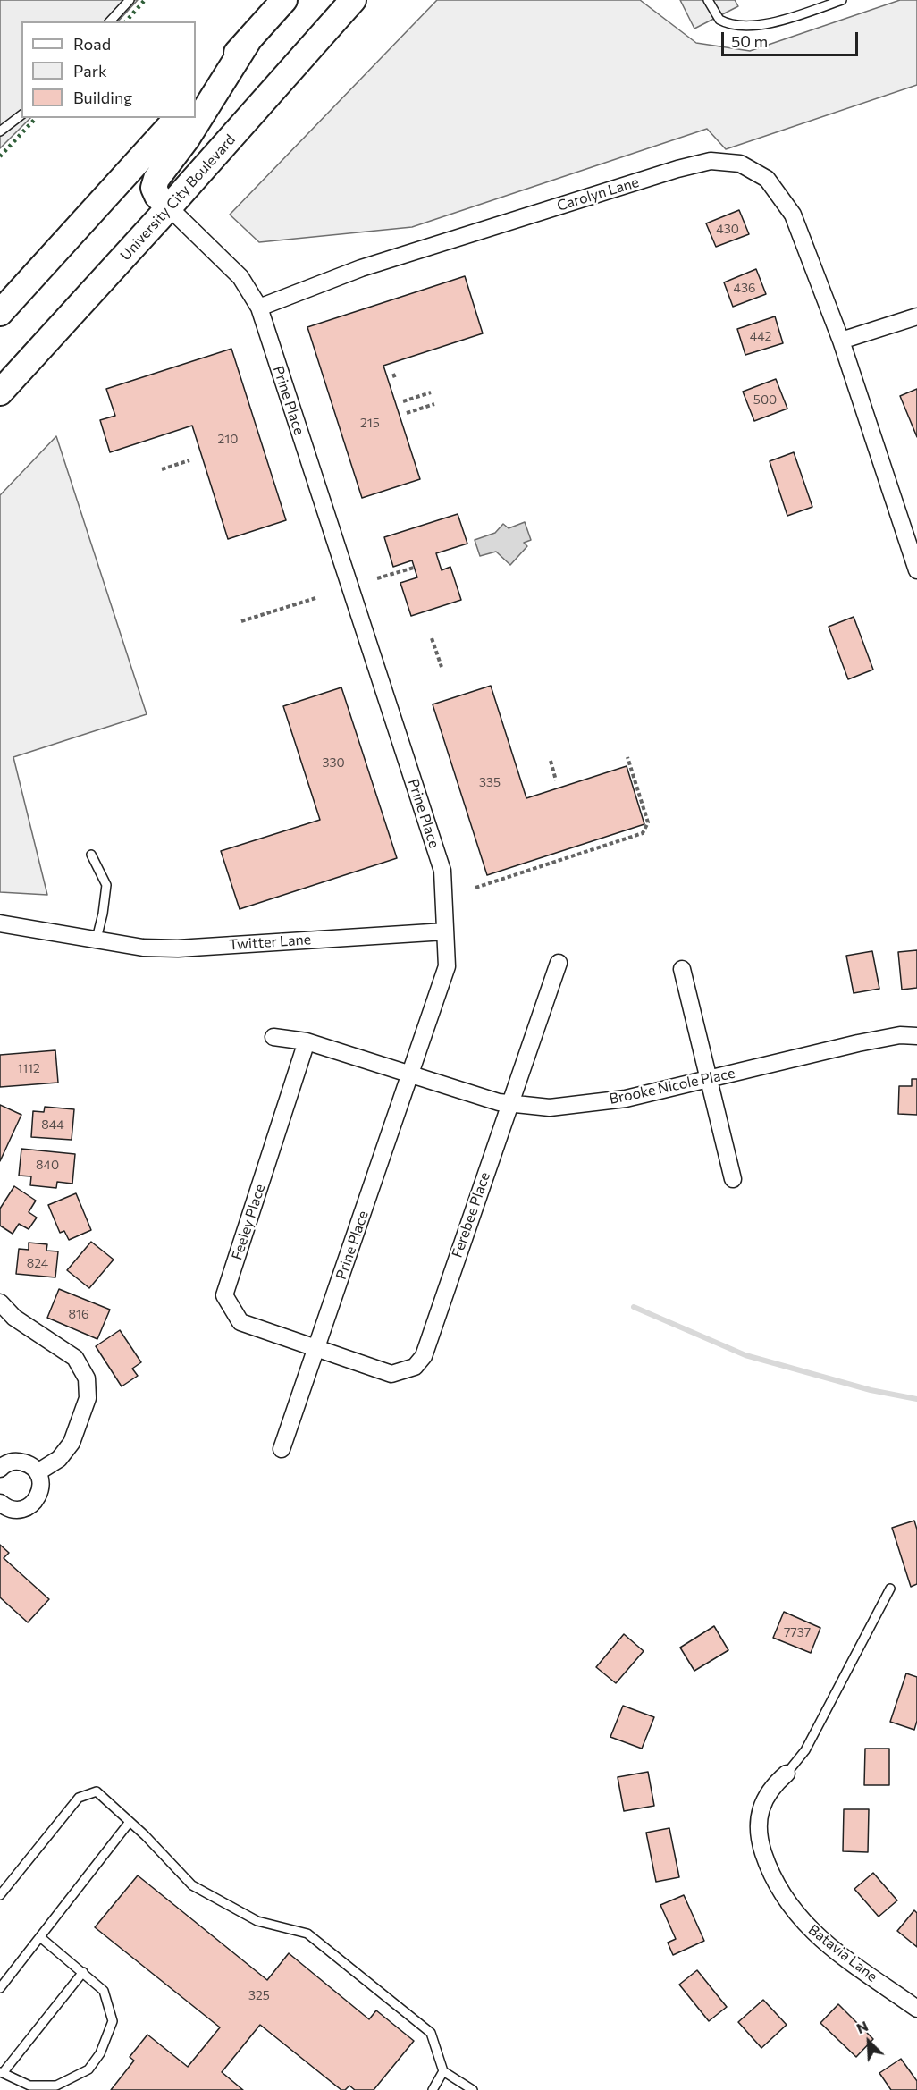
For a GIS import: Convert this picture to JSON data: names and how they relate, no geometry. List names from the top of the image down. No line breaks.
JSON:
{"streets":{"main road":["University City Boulevard"],"street":["Carolyn Lane","Prine Place","Twitter Lane","Brooke Nicole Place","Ferebee Place","Feeley Place","Batavia Lane"]},"crossings":[["Carolyn Lane","Prine Place"],["University City Boulevard","Prine Place"],["Prine Place","Twitter Lane"],["Prine Place","Brooke Nicole Place"],["Prine Place","Ferebee Place"],["Prine Place","Feeley Place"],["Brooke Nicole Place","Ferebee Place"],["Brooke Nicole Place","Feeley Place"],["Ferebee Place","Feeley Place"]],"house_numbers":["430","436","442","500","215","210","330","335","1112","844","840","824","816","7737","325"],"legend":["Road","Park","Building"],"scale_bar":"50 m","north":"top left"}
